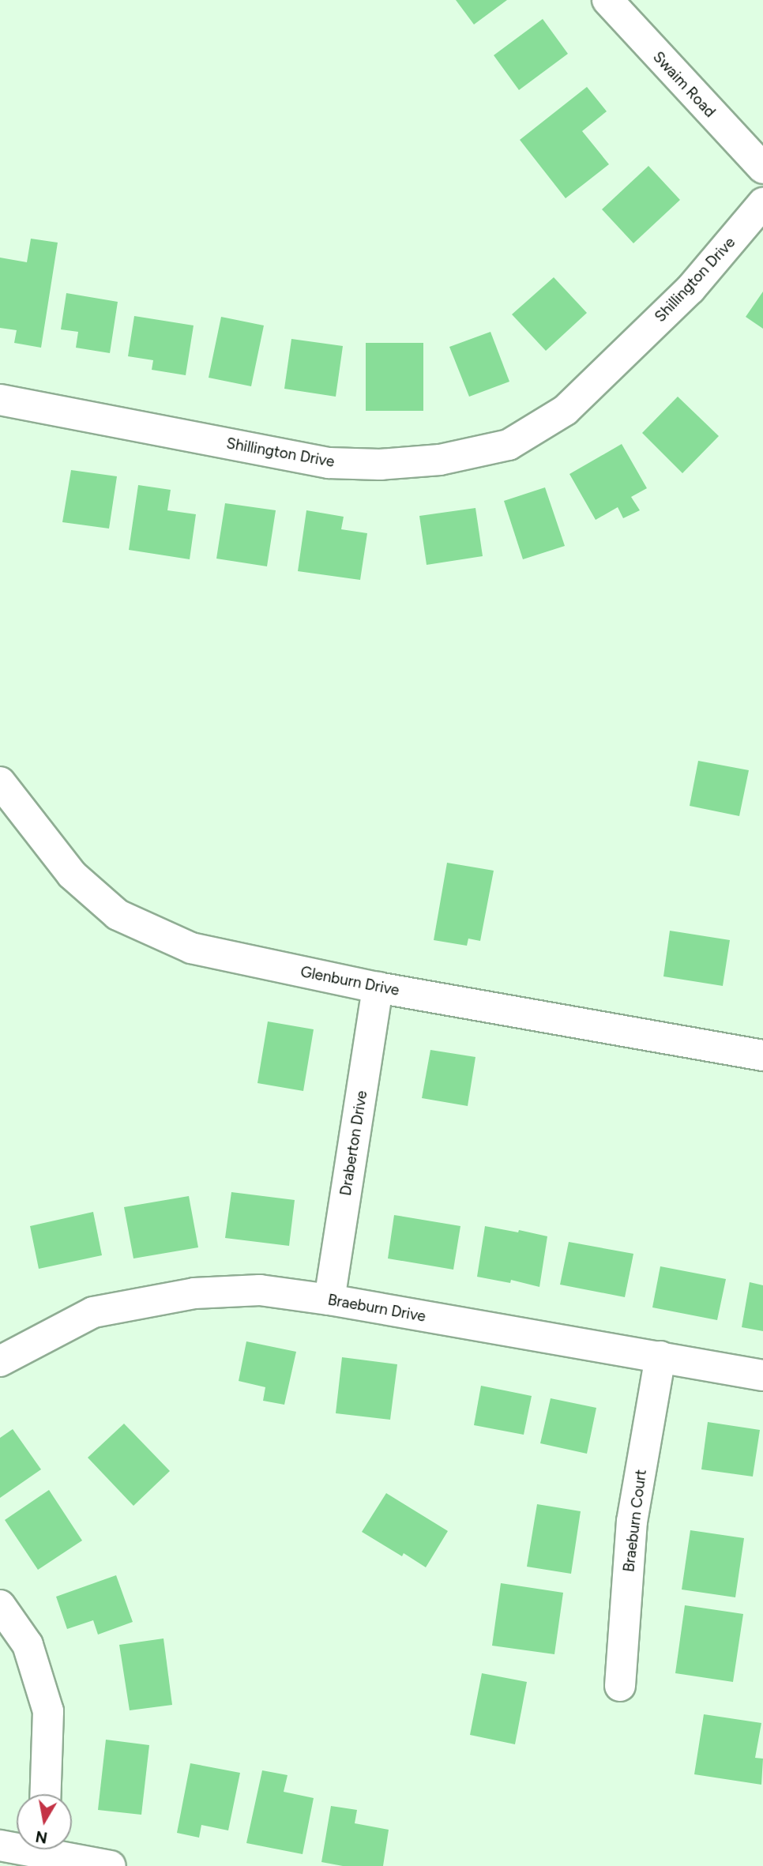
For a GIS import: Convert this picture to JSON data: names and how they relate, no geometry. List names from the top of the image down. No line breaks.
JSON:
{"streets":{"street":["Swaim Road","Shillington Drive","Glenburn Drive","Draberton Drive","Braeburn Drive","Braeburn Court"]},"crossings":[["Glenburn Drive","Draberton Drive"],["Draberton Drive","Braeburn Drive"],["Braeburn Drive","Braeburn Court"]],"north":"bottom"}
